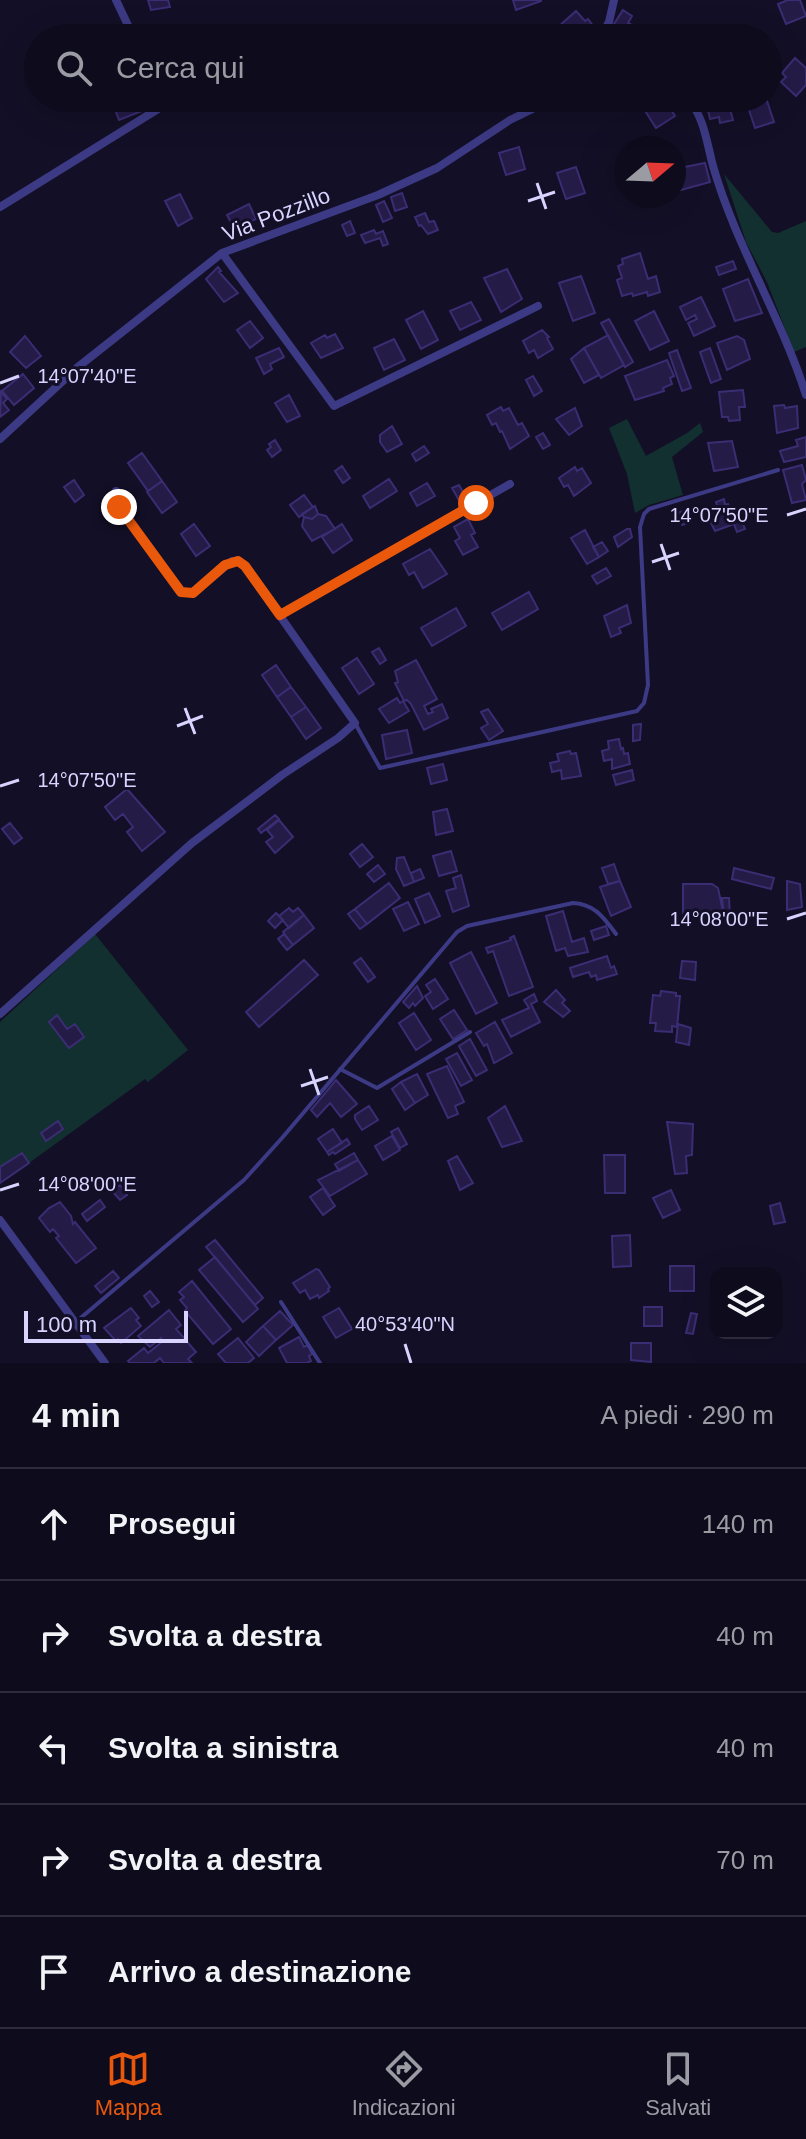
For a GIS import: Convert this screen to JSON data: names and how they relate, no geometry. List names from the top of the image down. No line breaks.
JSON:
{"streets":{"street":["Via Pozzillo"]},"scale_bar":"100 m","north":"right","page":{"search":"Cerca qui","scale":"100 m","heading":["4 min","A piedi · 290 m"],"list":[["Prosegui","140 m"],["Svolta a destra","40 m"],["Svolta a sinistra","40 m"],["Svolta a destra","70 m"],"Arrivo a destinazione"],"nav":["Mappa","Indicazioni","Salvati"]},"coordinates":["14°07'40\"E","14°07'50\"E","14°08'00\"E","40°53'40\"N"]}
